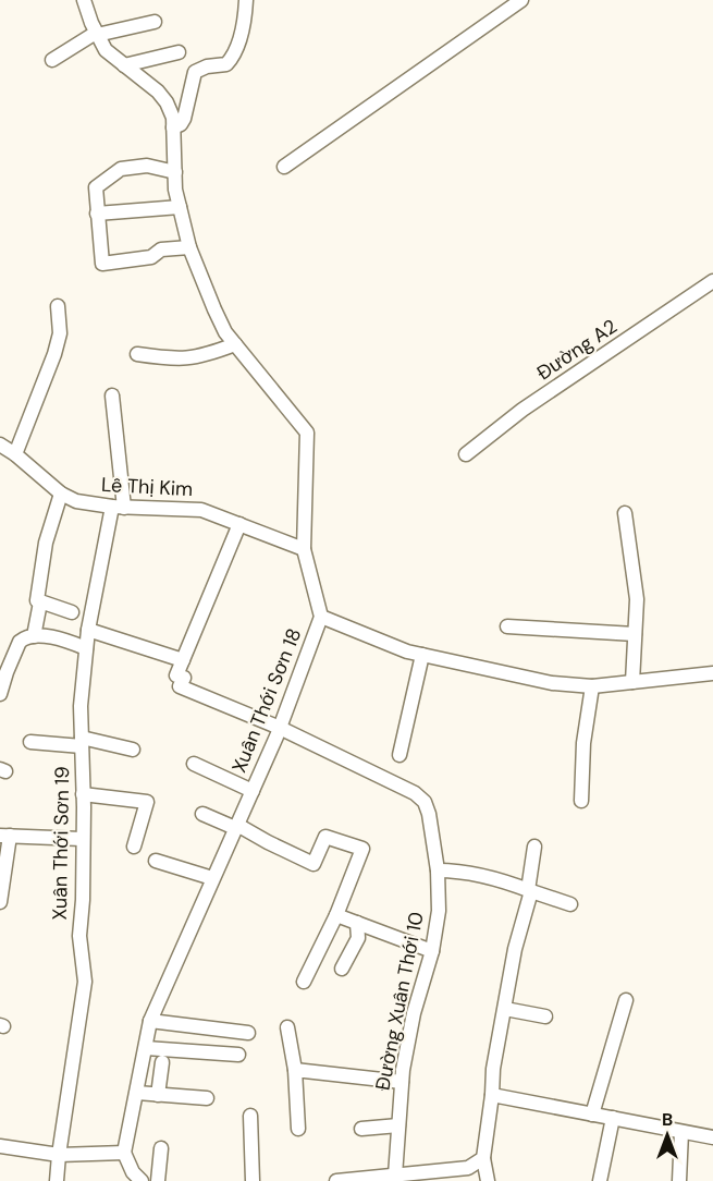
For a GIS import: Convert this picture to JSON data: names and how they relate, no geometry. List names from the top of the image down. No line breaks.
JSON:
{"streets":{"street":["Đường A2","Lê Thị Kim","Xuân Thới Sơn 18","Xuân Thới Sơn 19","Đường Xuân Thới 10"]},"crossings":[["Lê Thị Kim","Xuân Thới Sơn 18"],["Lê Thị Kim","Xuân Thới Sơn 19"],["Xuân Thới Sơn 18","Đường Xuân Thới 10"]],"north":"top"}
